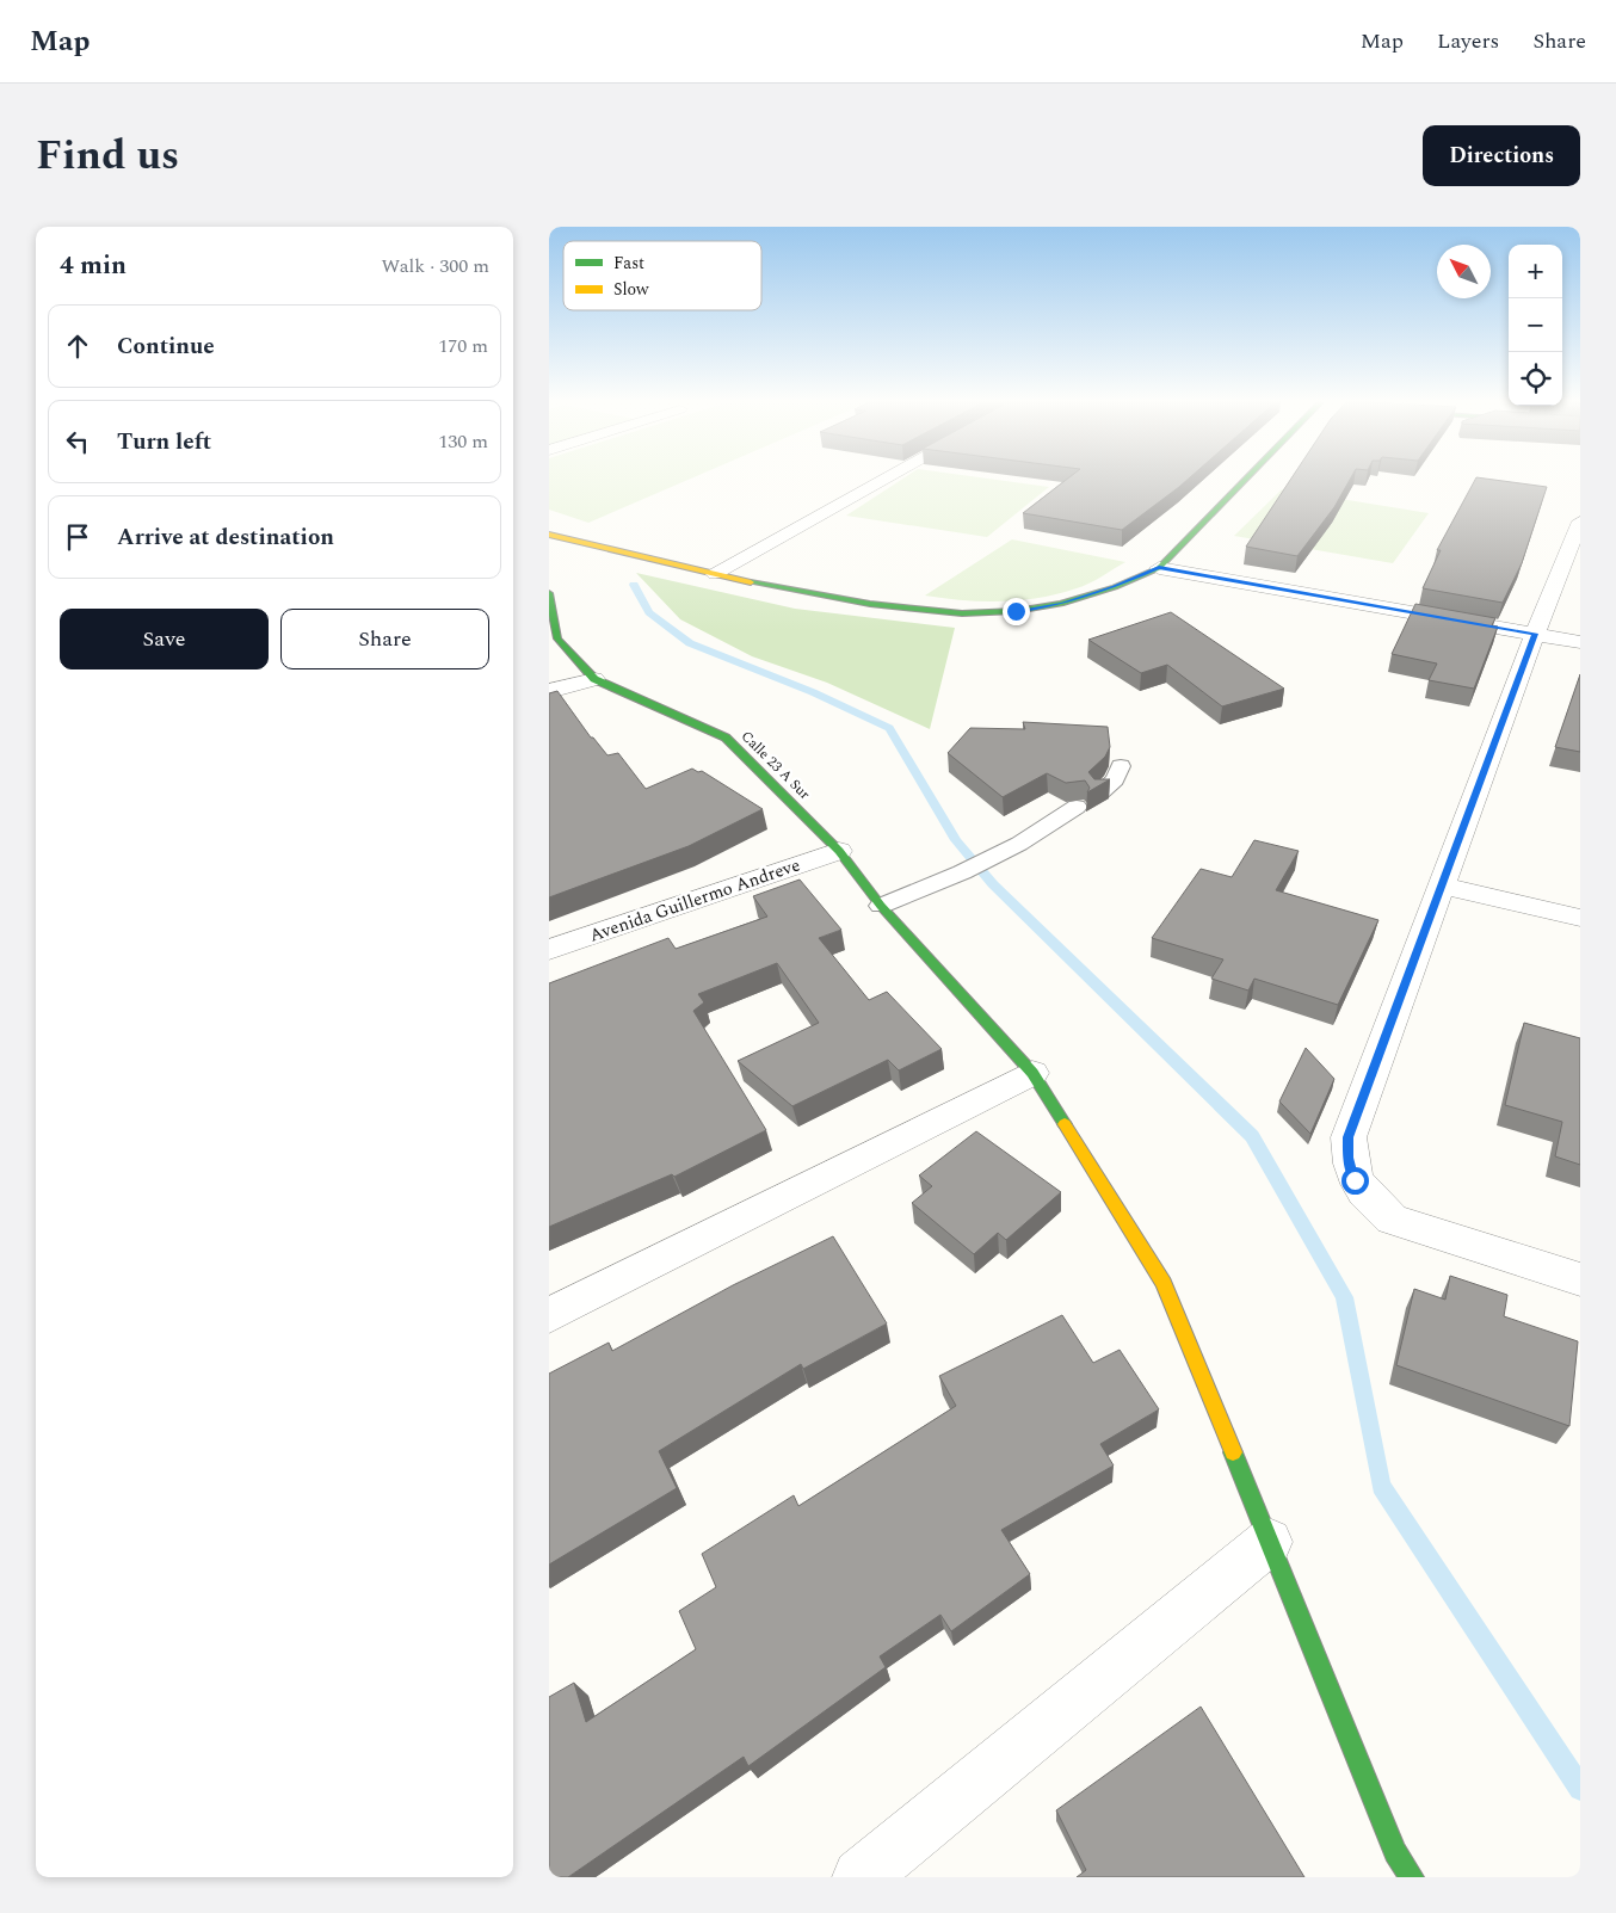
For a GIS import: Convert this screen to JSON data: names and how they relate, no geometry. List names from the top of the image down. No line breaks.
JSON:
{"streets":{"street":["Calle 23 A Sur","Avenida Guillermo Andreve"]},"crossings":[["Calle 23 A Sur","Avenida Guillermo Andreve"]],"legend":["Fast","Slow"],"north":"top left","page":{"header":"Map","nav":["Map","Layers","Share"],"title":"Find us","buttons":["Directions",["Save","Share"]],"heading":["4 min","Walk · 300 m"],"map_buttons":["+","−"],"list":[["Continue","170 m"],["Turn left","130 m"],"Arrive at destination"]}}
